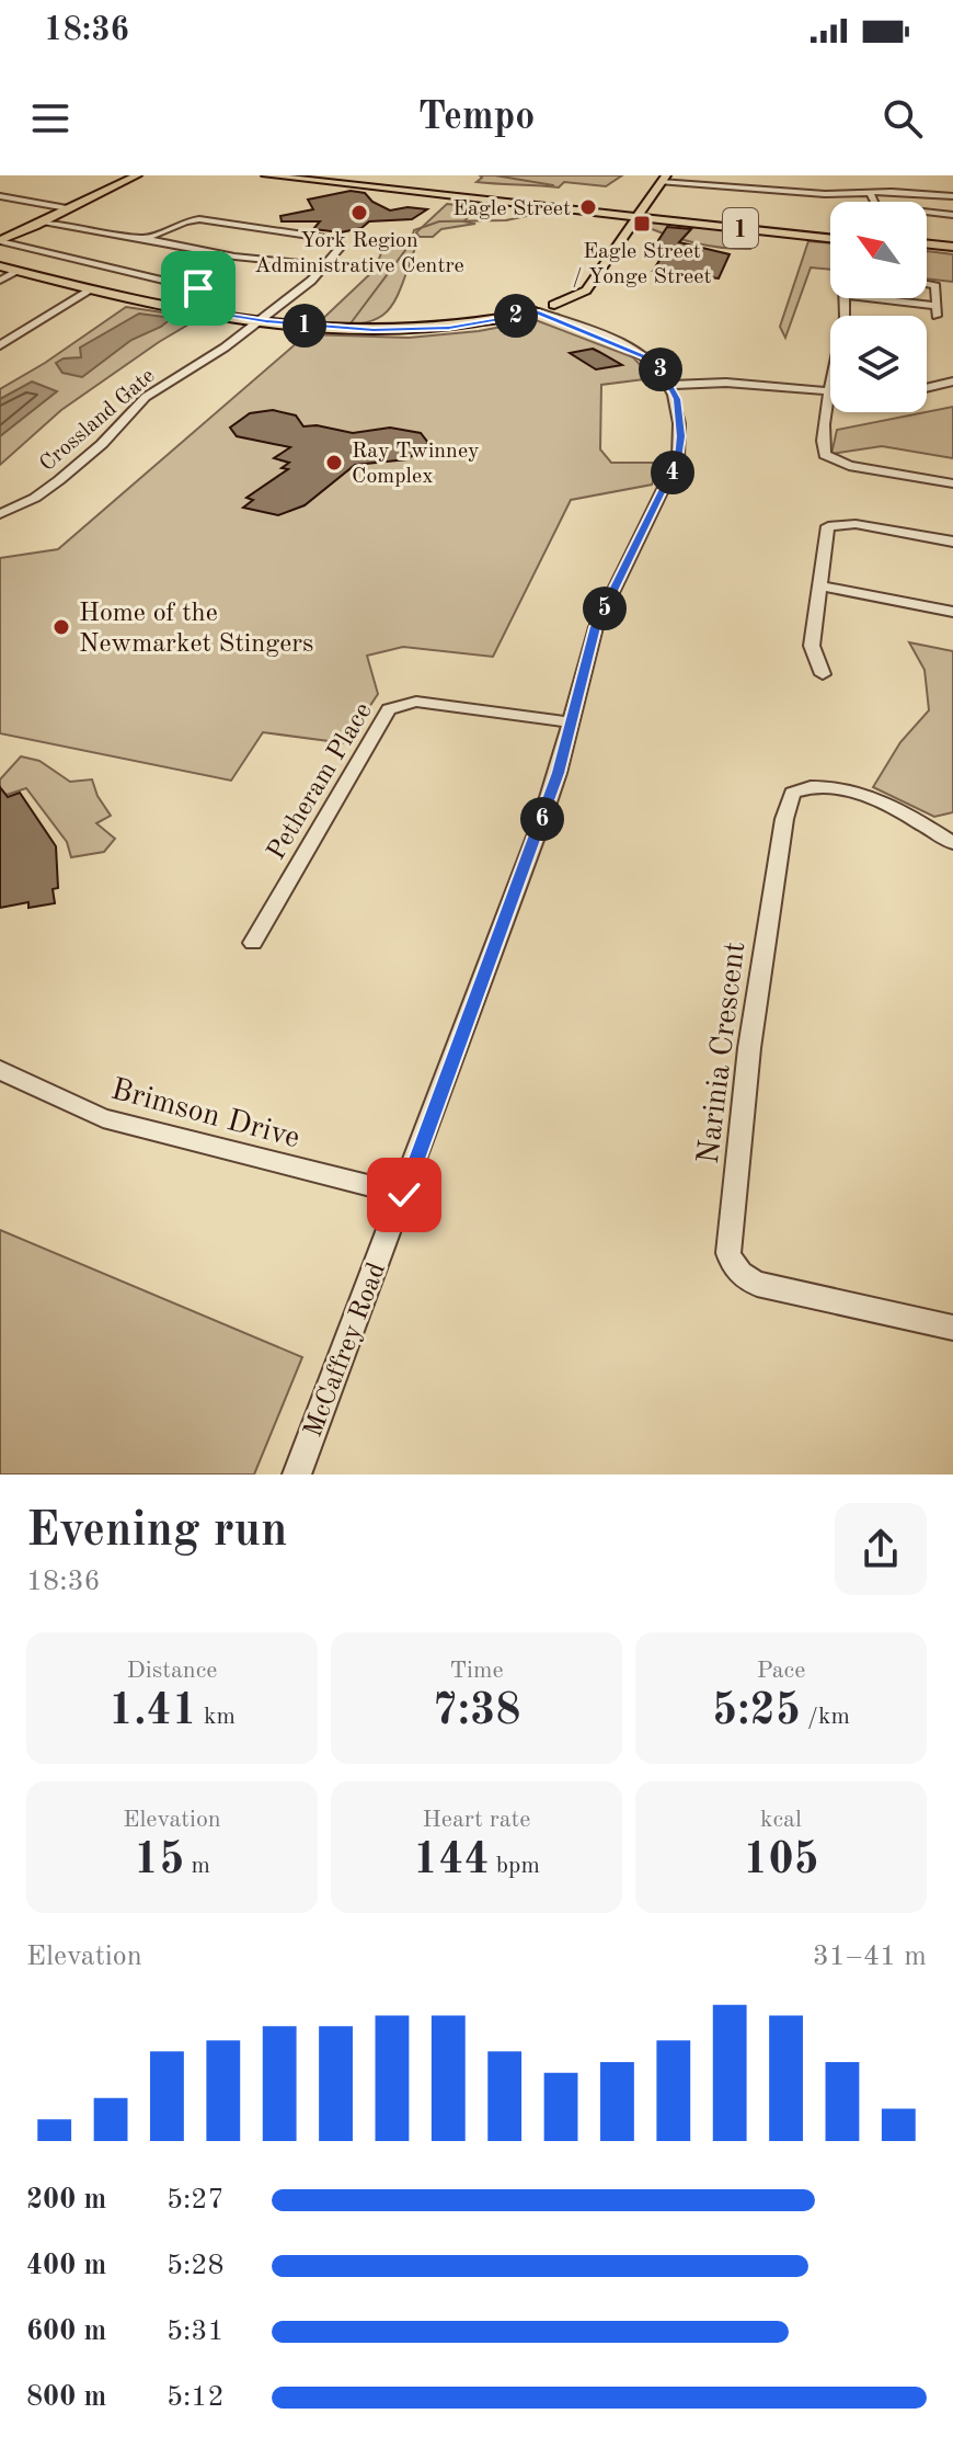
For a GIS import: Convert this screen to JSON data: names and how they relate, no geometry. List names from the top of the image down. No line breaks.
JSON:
{"streets":{"main road":["1"],"street":["Crossland Gate","Petheram Place","Narinia Crescent","Brimson Drive","McCaffrey Road"]},"crossings":[["Petheram Place","McCaffrey Road"],["Brimson Drive","McCaffrey Road"]],"places":{"other":["Eagle Street","York Region Administrative Centre","Ray Twinney Complex","Home of the Newmarket Stingers"],"transit":["Eagle Street / Yonge Street"]},"north":"top left","page":{"status":"18:36","header":"Tempo","pins":["2","1","3","4","5","6"],"heading":["Evening run","18:36"],"stats":[["Distance","1.41 km"],["Time","7:38"],["Pace","5:25 /km"],["Elevation","15 m"],["Heart rate","144 bpm"],["kcal","105"]],"chart":["Elevation","31–41 m"],"list":[{"name":"200 m","note":"5:27"},{"name":"400 m","note":"5:28"},{"name":"600 m","note":"5:31"},{"name":"800 m","note":"5:12"}]}}
